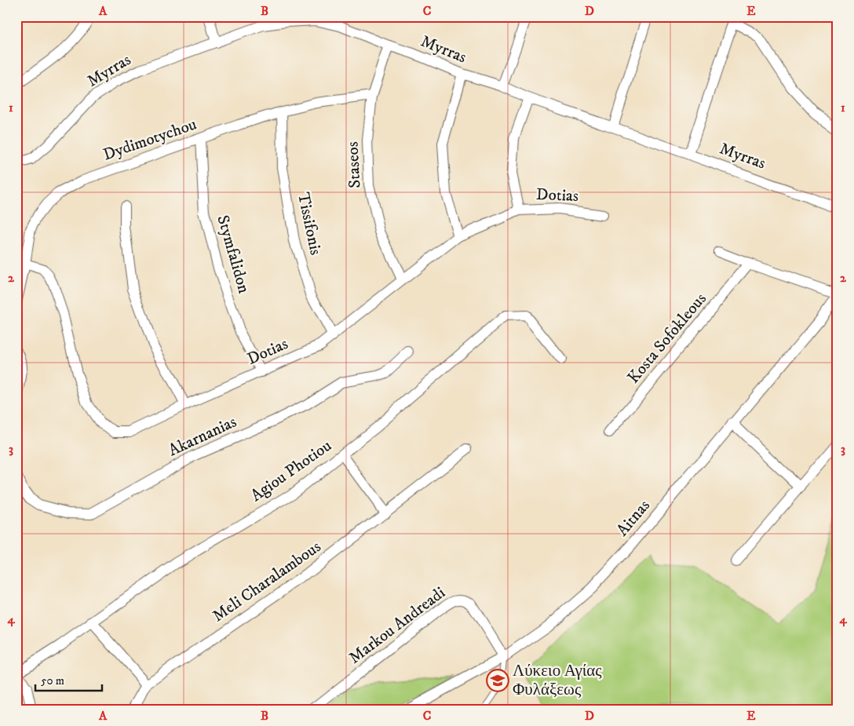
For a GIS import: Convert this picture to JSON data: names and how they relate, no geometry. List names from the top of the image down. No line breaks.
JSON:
{"streets":{"street":["Myrras","Dydimotychou","Staseos","Dotias","Tissifonis","Stymfalidon","Kosta Sofokleous","Akarnanias","Agiou Photiou","Aitnas","Meli Charalambous","Markou Andreadi"]},"crossings":[["Myrras","Staseos"],["Dydimotychou","Staseos"],["Dydimotychou","Dotias"],["Dydimotychou","Tissifonis"],["Dydimotychou","Stymfalidon"],["Staseos","Dotias"],["Dotias","Tissifonis"],["Dotias","Stymfalidon"],["Aitnas","Markou Andreadi"]],"places":{"school or university":["Λύκειο Αγίας Φυλάξεως"]},"scale_bar":"50 m","grid":{"columns":["A","B","C","D","E"],"rows":["1","2","3","4"]}}
